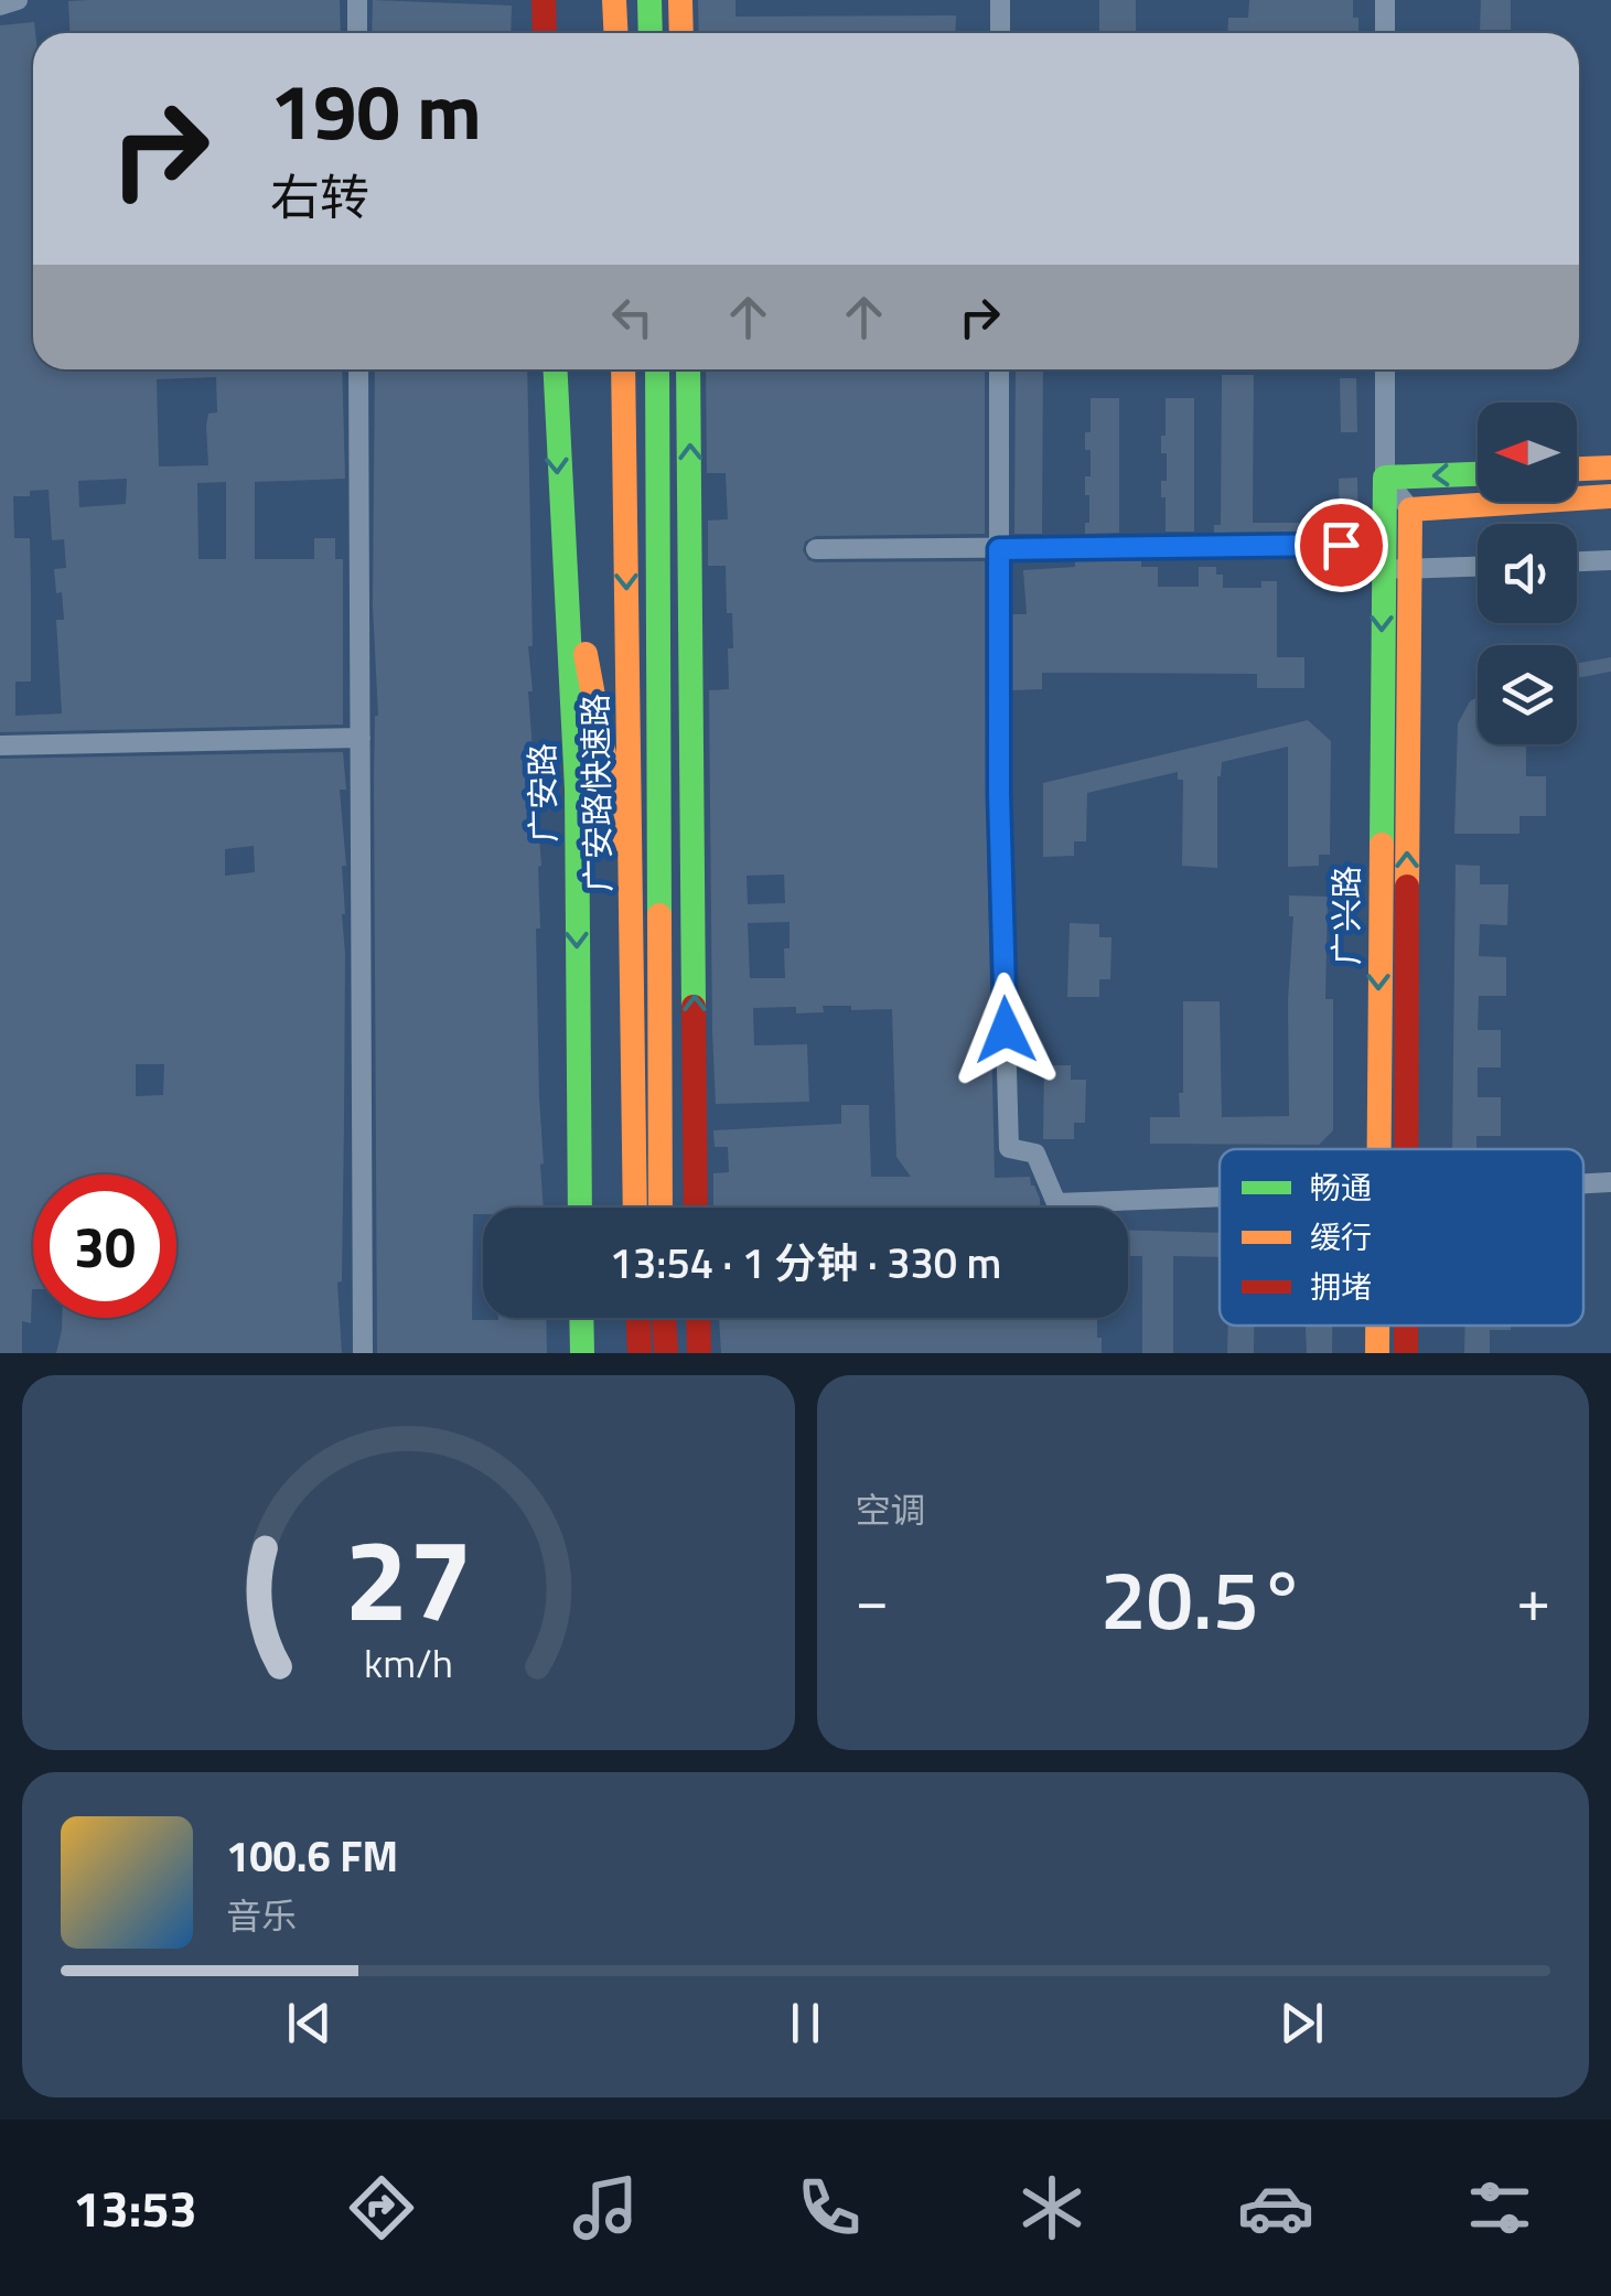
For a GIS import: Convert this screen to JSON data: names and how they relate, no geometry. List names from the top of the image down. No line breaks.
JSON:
{"streets":{"main road":["广安路","广安路快速路","广兴路"]},"legend":["畅通","缓行","拥堵"],"north":"left","page":{"turn":["190 m","右转"],"limit":"30","trip":"13:54 · 1 分钟 · 330 m","tile":"空调","heat":["−","20.5°","+"],"song":["100.6 FM","音乐"],"tabs":"13:53","gauge":["27","km/h"]}}
